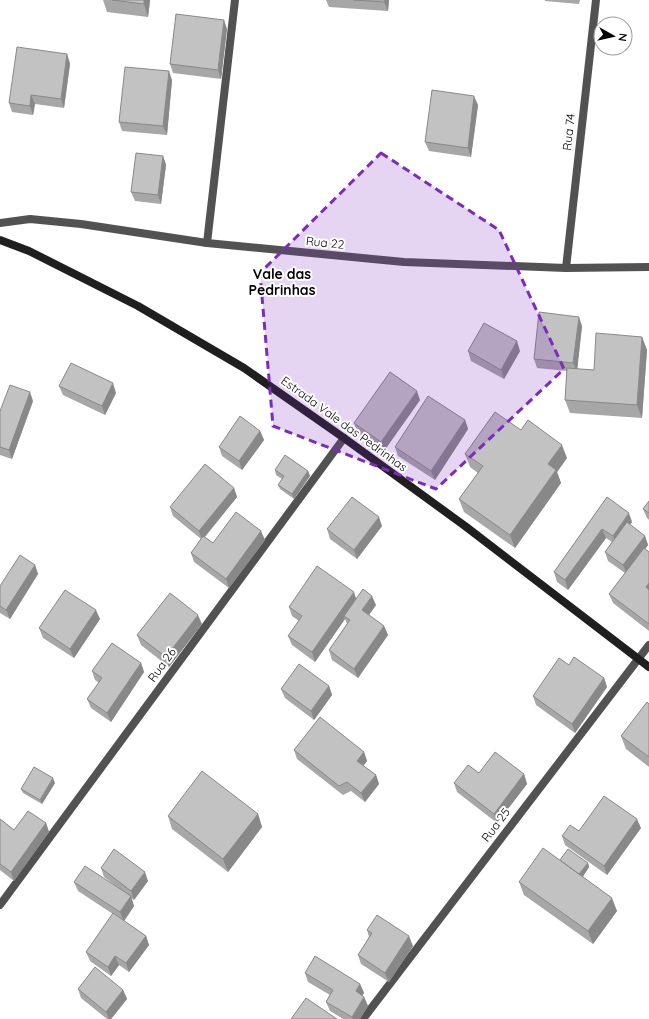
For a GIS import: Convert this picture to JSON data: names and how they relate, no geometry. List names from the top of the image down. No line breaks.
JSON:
{"streets":{"main road":["Estrada Vale das Pedrinhas"],"street":["Rua 74","Rua 22","Rua 26","Rua 25"]},"crossings":[["Rua 74","Rua 22"],["Estrada Vale das Pedrinhas","Rua 26"],["Estrada Vale das Pedrinhas","Rua 25"]],"districts":["Vale das Pedrinhas"],"north":"right"}
